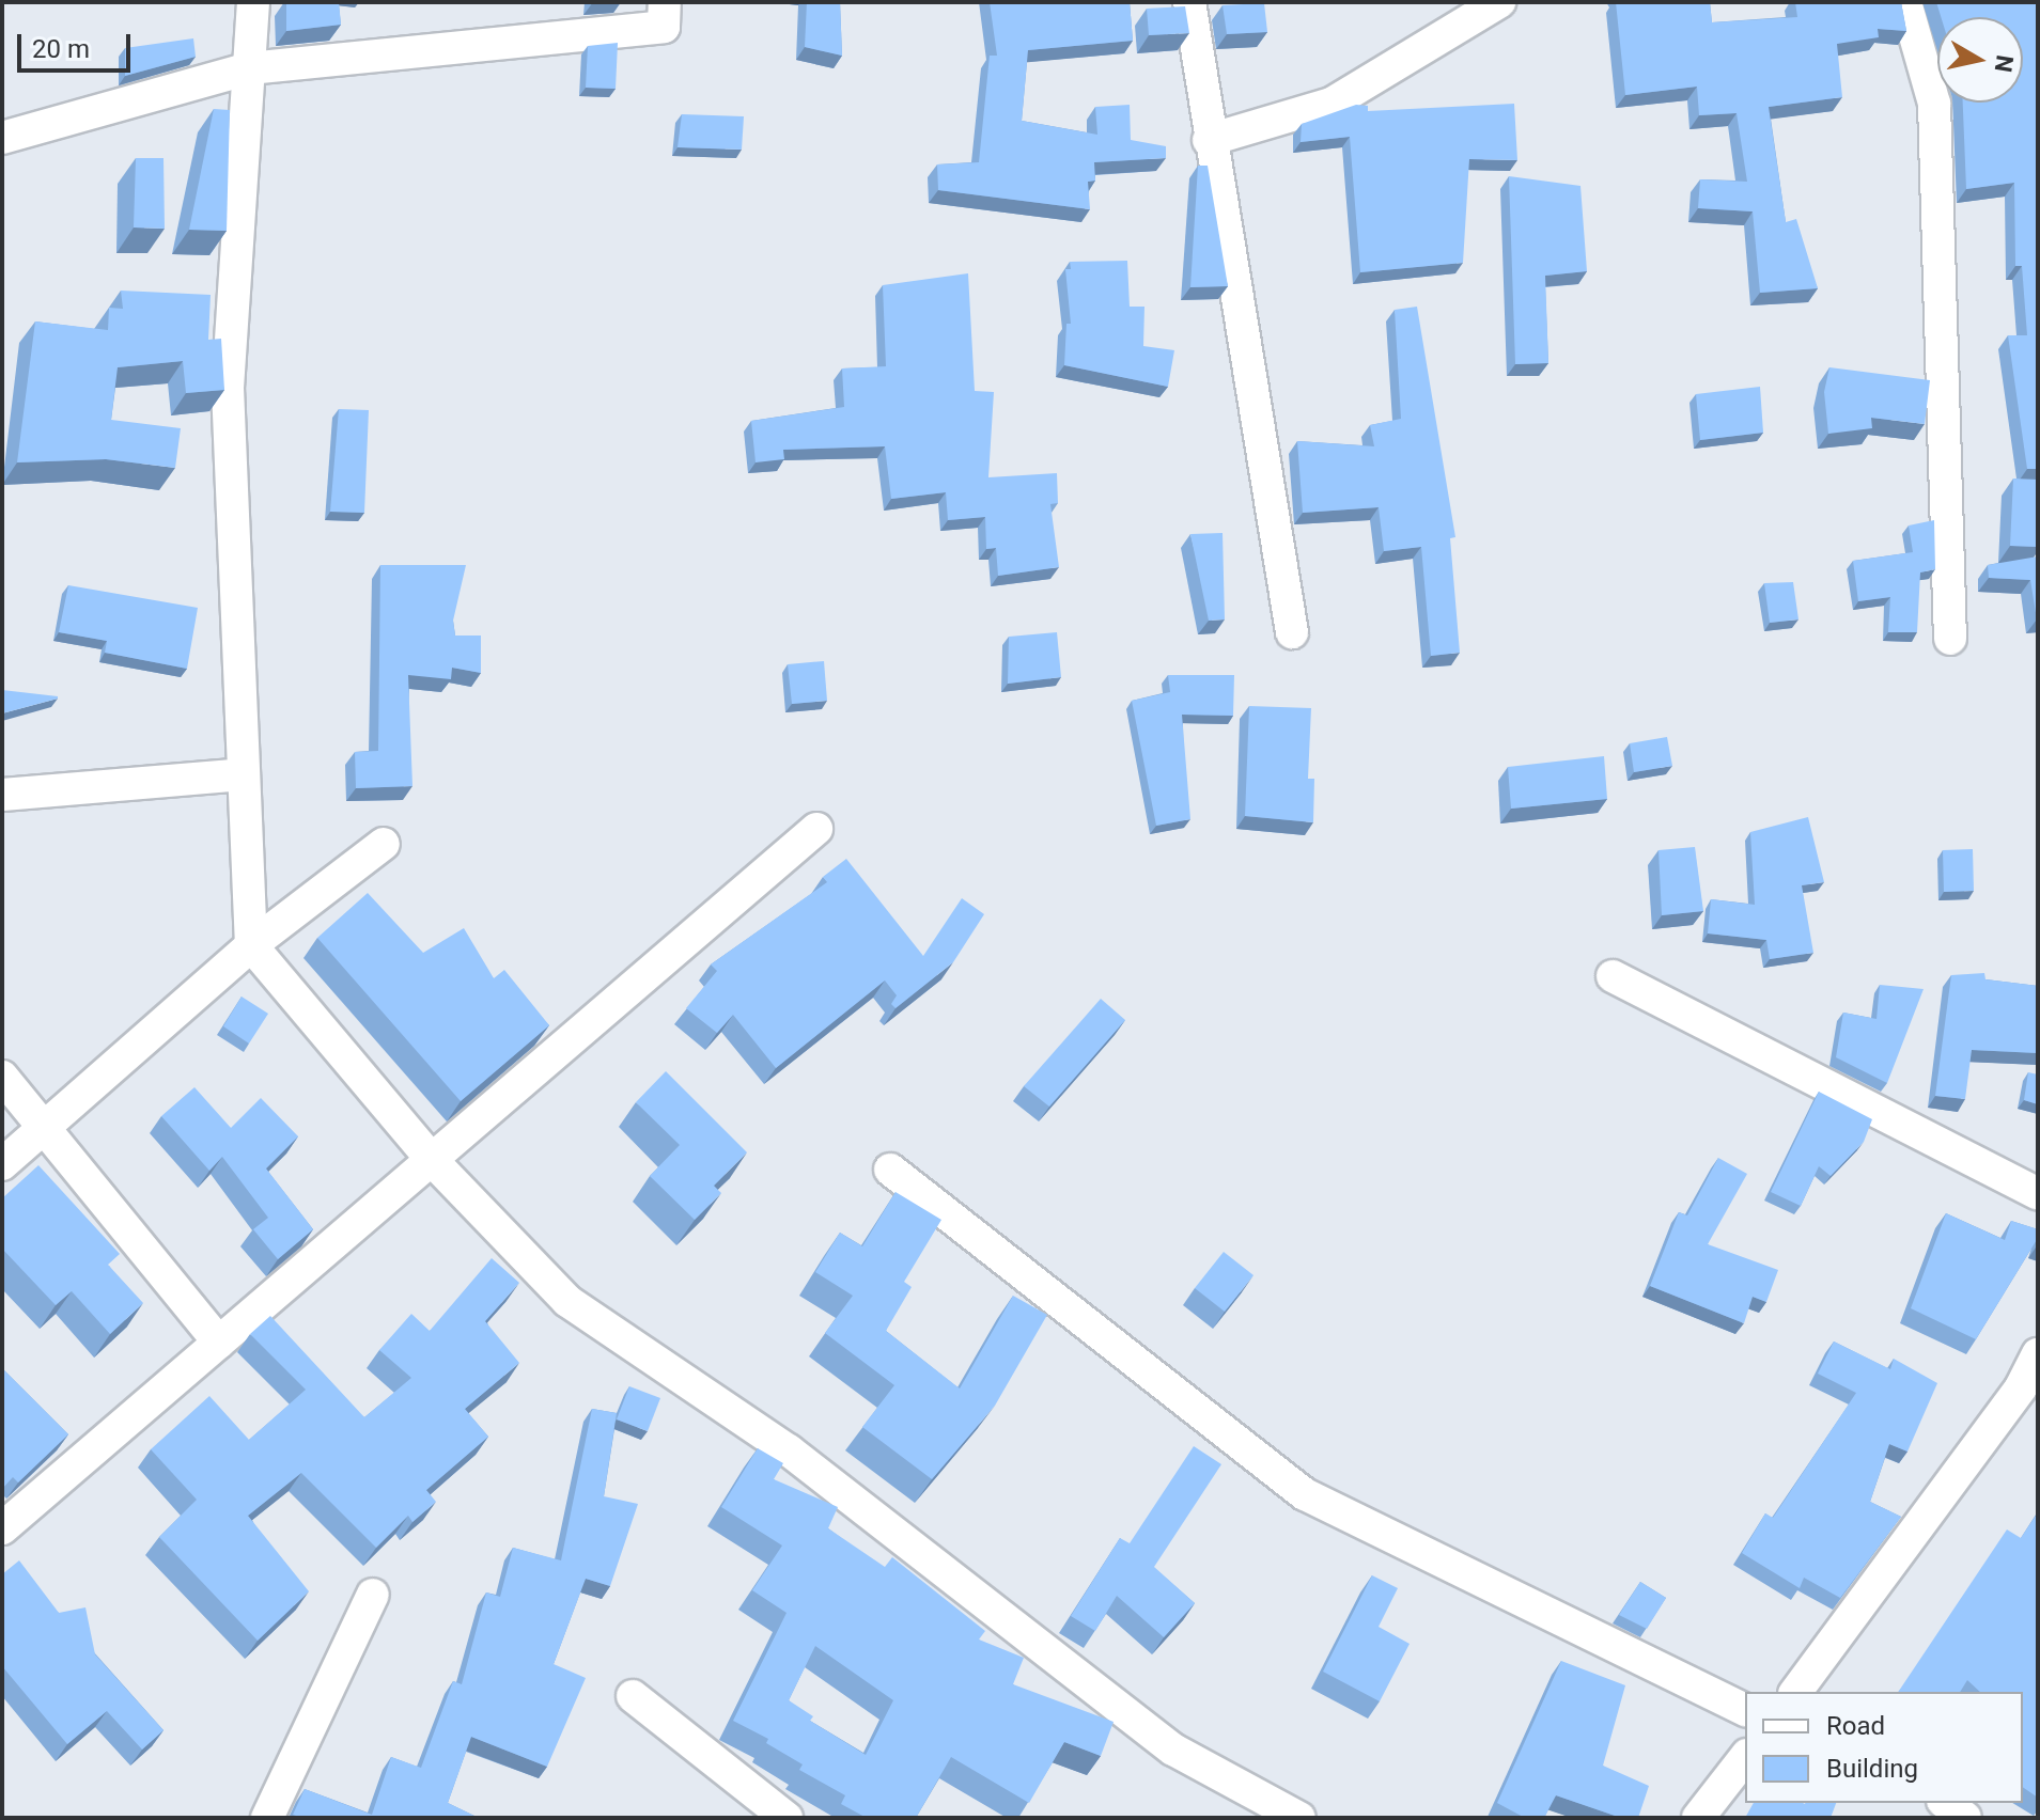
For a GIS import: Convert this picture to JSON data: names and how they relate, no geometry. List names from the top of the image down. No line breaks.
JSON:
{"legend":["Road","Building"],"scale_bar":"20 m","north":"right"}
